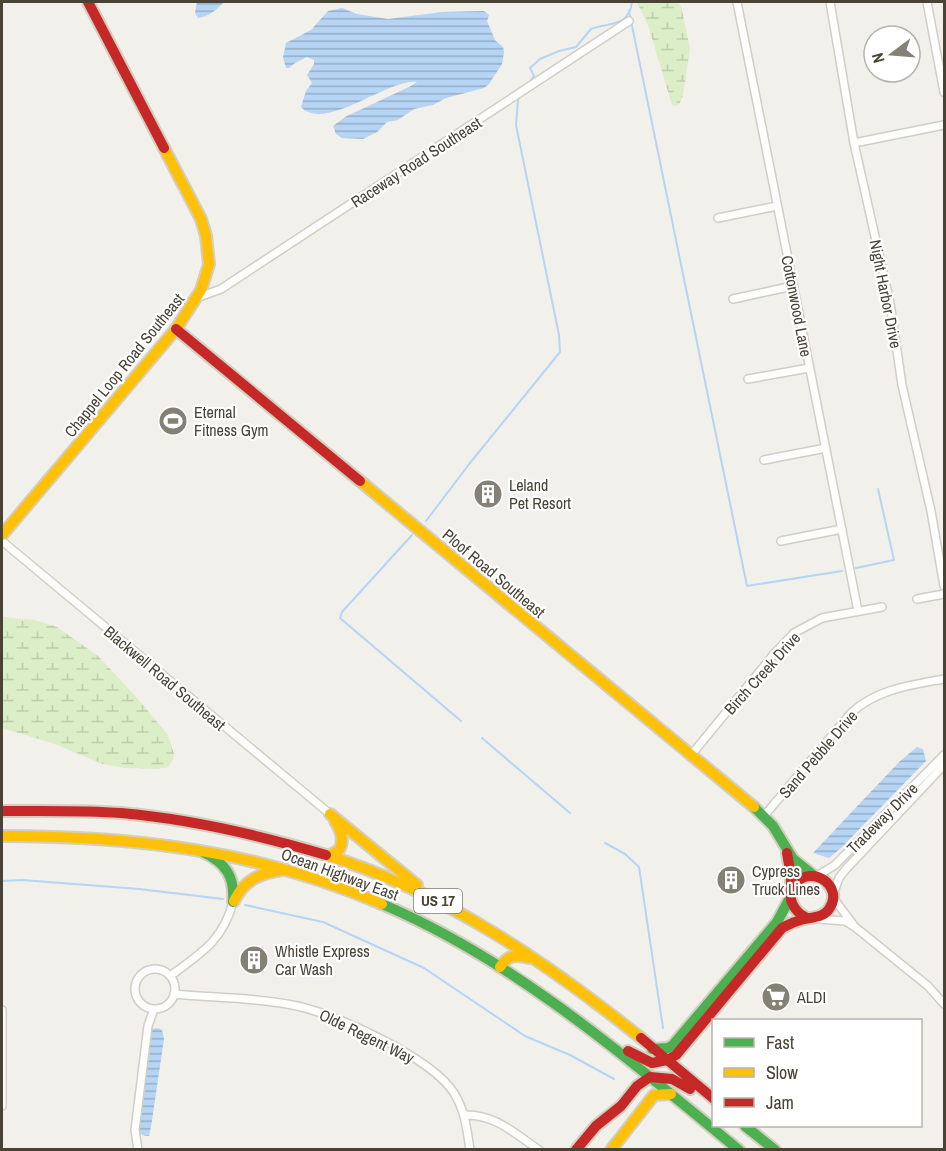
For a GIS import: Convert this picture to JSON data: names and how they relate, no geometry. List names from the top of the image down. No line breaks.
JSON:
{"streets":{"main road":["Chappel Loop Road Southeast","Ploof Road Southeast","Ocean Highway East","US 17"],"street":["Raceway Road Southeast","Night Harbor Drive","Cottonwood Lane","Birch Creek Drive","Blackwell Road Southeast","Sand Pebble Drive","Tradeway Drive","Olde Regent Way"]},"crossings":[["Raceway Road Southeast","Chappel Loop Road Southeast"],["Cottonwood Lane","Birch Creek Drive"],["Chappel Loop Road Southeast","Ploof Road Southeast"],["Ploof Road Southeast","Birch Creek Drive"],["Ploof Road Southeast","Sand Pebble Drive"],["Ploof Road Southeast","Tradeway Drive"]],"places":{"sports":["Eternal Fitness Gym"],"building":["Leland Pet Resort","Cypress Truck Lines","Whistle Express Car Wash"],"supermarket":["ALDI"]},"legend":["Fast","Slow","Jam"],"north":"left"}
